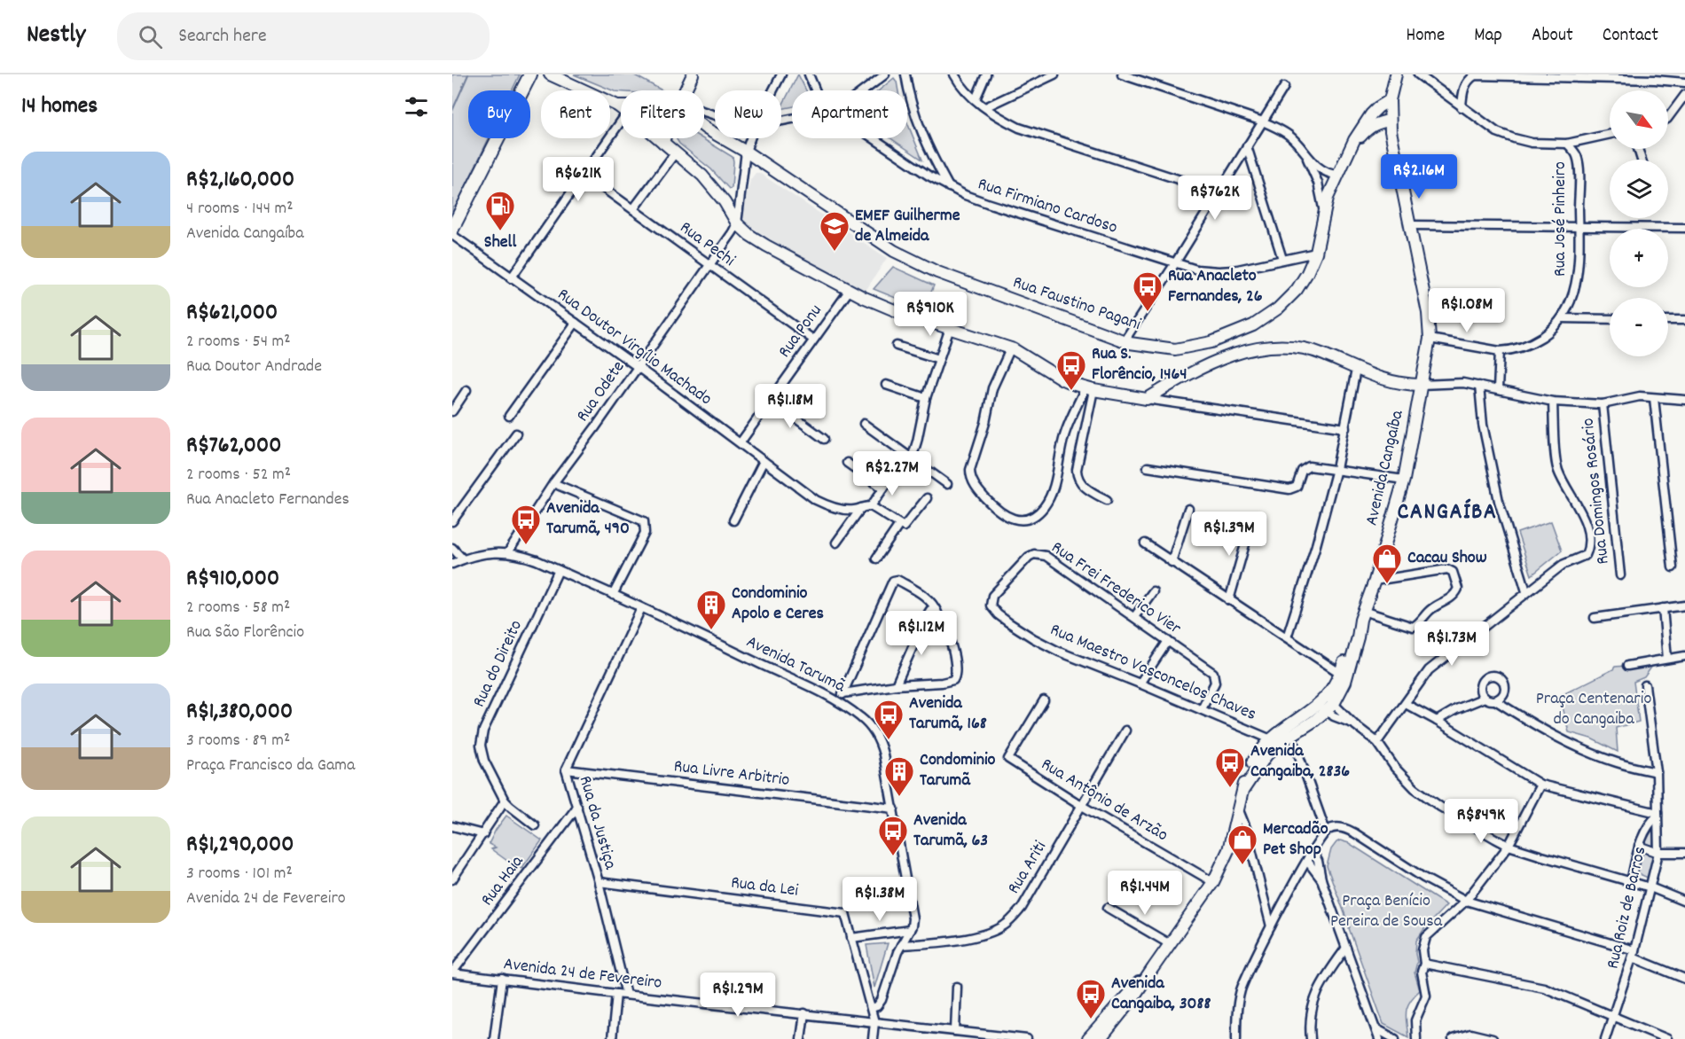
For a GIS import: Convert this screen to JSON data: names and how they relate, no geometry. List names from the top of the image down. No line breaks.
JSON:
{"streets":{"street":["Rua Firmiano Cardoso","Rua José Pinheiro","Rua Pechi","Rua Faustino Pagani","Rua Ponu","Rua Doutor Virgílio Machado","Rua Odete","Avenida Cangaíba","Rua Domingos Rosário","Rua Frei Frederico Vier","Rua do Direito","Avenida Tarumã","Rua Maestro Vasconcelos Chaves","Rua Livre Arbitrio","Rua Antônio de Arzão","Rua da Justiça","Rua Ariti","Rua Haia","Rua da Lei","Rua Roiz de Barros","Avenida 24 de Fevereiro"]},"crossings":[["Rua Firmiano Cardoso","Rua Faustino Pagani"],["Rua Pechi","Rua Ponu"],["Rua Pechi","Rua Odete"],["Rua Ponu","Rua Doutor Virgílio Machado"],["Rua Doutor Virgílio Machado","Rua Odete"],["Rua Odete","Avenida Tarumã"],["Avenida Cangaíba","Rua Maestro Vasconcelos Chaves"],["Avenida Cangaíba","Rua Antônio de Arzão"],["Rua Frei Frederico Vier","Rua Maestro Vasconcelos Chaves"],["Rua do Direito","Avenida Tarumã"],["Avenida Tarumã","Rua Livre Arbitrio"],["Avenida Tarumã","Rua da Justiça"],["Rua Livre Arbitrio","Rua da Justiça"],["Rua Antônio de Arzão","Rua Ariti"],["Rua da Justiça","Rua Haia"],["Rua da Justiça","Rua da Lei"],["Rua da Justiça","Avenida 24 de Fevereiro"],["Rua Haia","Avenida 24 de Fevereiro"],["Rua da Lei","Avenida 24 de Fevereiro"]],"districts":["CANGAÍBA"],"parks":["Praça Centenario do Cangaiba","Praça Benício Pereira de Sousa"],"places":{"fuel station":["Shell"],"school or university":["EMEF Guilherme de Almeida"],"bus stop":["Rua Anacleto Fernandes, 26","Rua S. Florêncio, 1464","Avenida Tarumã, 490","Avenida Tarumã, 168","Avenida Cangaiba, 2836","Avenida Tarumã, 63","Avenida Cangaiba, 3088"],"shop":["Cacau Show","Mercadão Pet Shop"],"building":["Condominio Apolo e Ceres","Condominio Tarumã"]},"north":"bottom right","page":{"header":"Nestly","search":"Search here","nav":["Home","Map","About","Contact"],"heading":"14 homes","map_buttons":["+","−"],"chip":["Buy","Rent","Filters","New","Apartment"],"list":[{"name":"R$2,160,000","note":"4 rooms · 144 m² · Avenida Cangaíba"},{"name":"R$621,000","note":"2 rooms · 54 m² · Rua Doutor Andrade"},{"name":"R$762,000","note":"2 rooms · 52 m² · Rua Anacleto Fernandes"},{"name":"R$910,000","note":"2 rooms · 58 m² · Rua São Florêncio"},{"name":"R$1,380,000","note":"3 rooms · 89 m² · Praça Francisco da Gama"},{"name":"R$1,290,000","note":"3 rooms · 101 m² · Avenida 24 de Fevereiro"}],"price":["R$2.16M","R$621K","R$762K","R$1.08M","R$910K","R$1.18M","R$2.27M","R$1.39M","R$1.12M","R$1.73M","R$849K","R$1.44M","R$1.38M","R$1.29M"]}}
